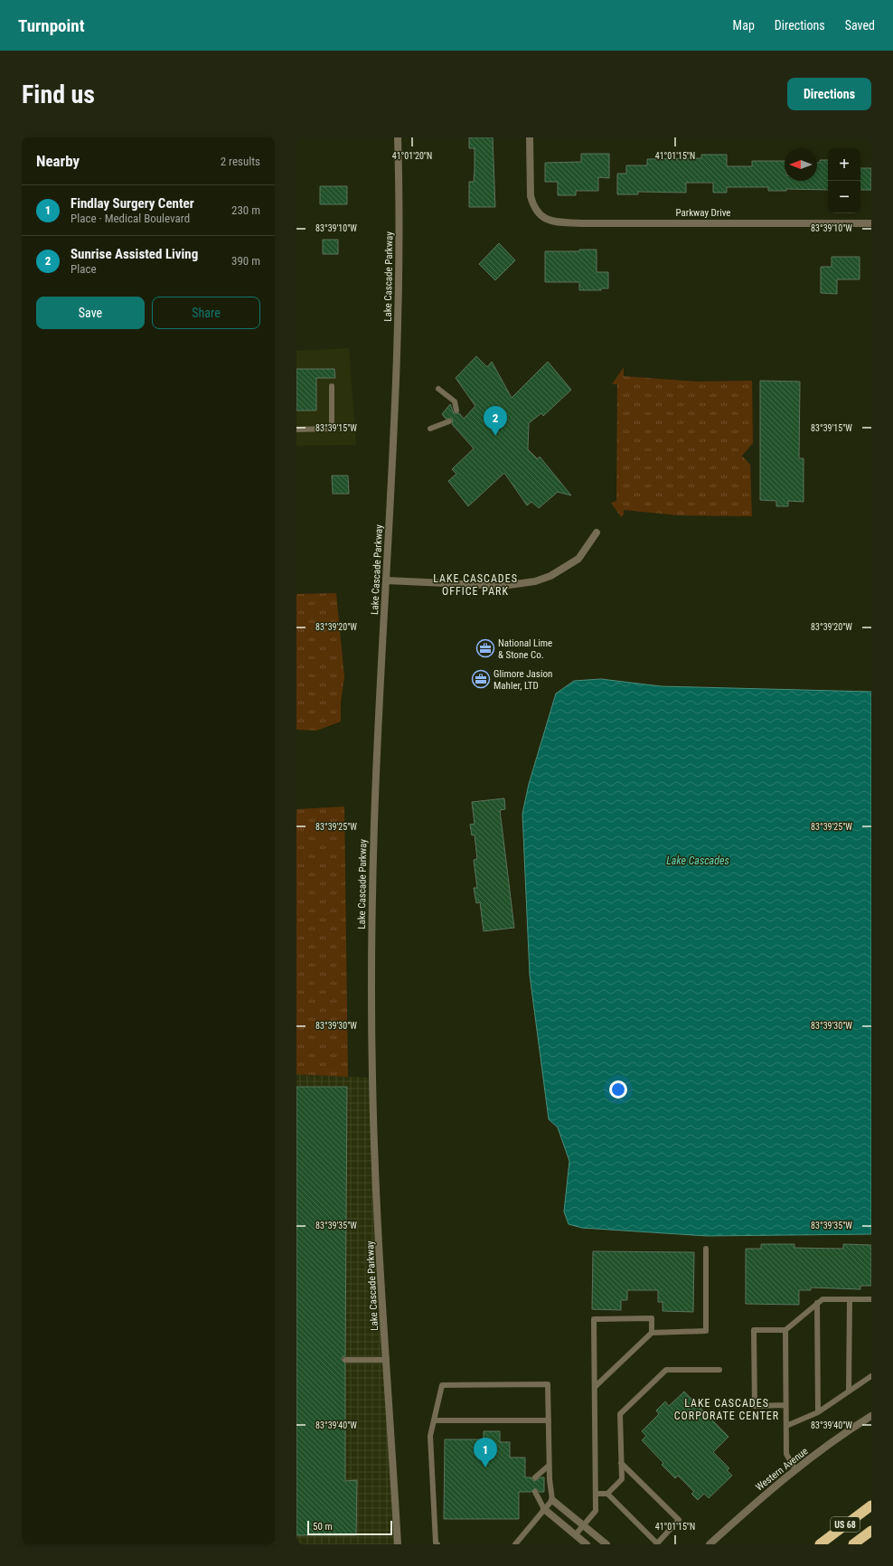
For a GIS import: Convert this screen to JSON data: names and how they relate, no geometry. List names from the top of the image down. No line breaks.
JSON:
{"streets":{"highway":["US 68"],"street":["Parkway Drive","Lake Cascade Parkway","Western Avenue"]},"districts":["LAKE CASCADES OFFICE PARK","LAKE CASCADES CORPORATE CENTER"],"water":["Lake Cascades"],"places":{"office":["National Lime & Stone Co.","Glimore Jasion Mahler, LTD"]},"scale_bar":"50 m","north":"left","page":{"header":"Turnpoint","nav":["Map","Directions","Saved"],"buttons":["Directions",["Save","Share"]],"title":"Find us","heading":["Nearby","2 results"],"map_buttons":["+","−"],"list":[{"mark":"1","name":"Findlay Surgery Center","note":"Place · Medical Boulevard","value":"230 m"},{"mark":"2","name":"Sunrise Assisted Living","note":"Place","value":"390 m"}],"pins":["2","1"],"scale":"50 m"},"coordinates":["41°01'20\"N","41°01'15\"N","83°39'10\"W","83°39'15\"W","83°39'20\"W","83°39'25\"W","83°39'30\"W","83°39'35\"W","83°39'40\"W"]}
